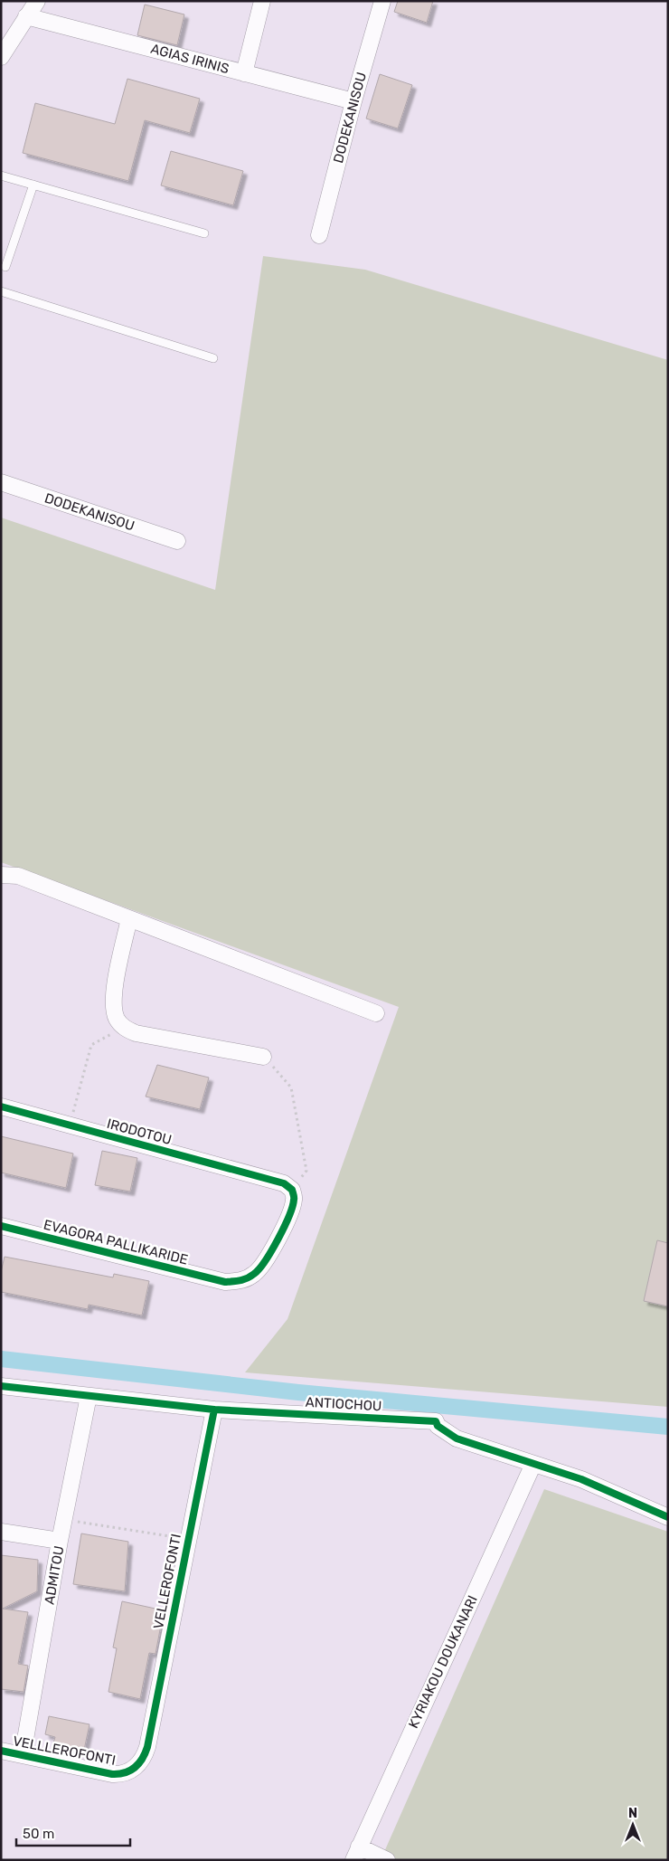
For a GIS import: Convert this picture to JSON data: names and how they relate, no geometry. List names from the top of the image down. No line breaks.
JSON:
{"streets":{"street":["AGIAS IRINIS","DODEKANISOU","IRODOTOU","EVAGORA PALLIKARIDE","ANTIOCHOU","ADMITOU","VELLEROFONTI","KYRIAKOU DOUKANARI","VELLLEROFONTI"]},"crossings":[["AGIAS IRINIS","DODEKANISOU"],["IRODOTOU","EVAGORA PALLIKARIDE"],["ANTIOCHOU","ADMITOU"],["ANTIOCHOU","VELLEROFONTI"],["ANTIOCHOU","KYRIAKOU DOUKANARI"],["ADMITOU","VELLLEROFONTI"],["VELLEROFONTI","VELLLEROFONTI"]],"scale_bar":"50 m","north":"top"}
